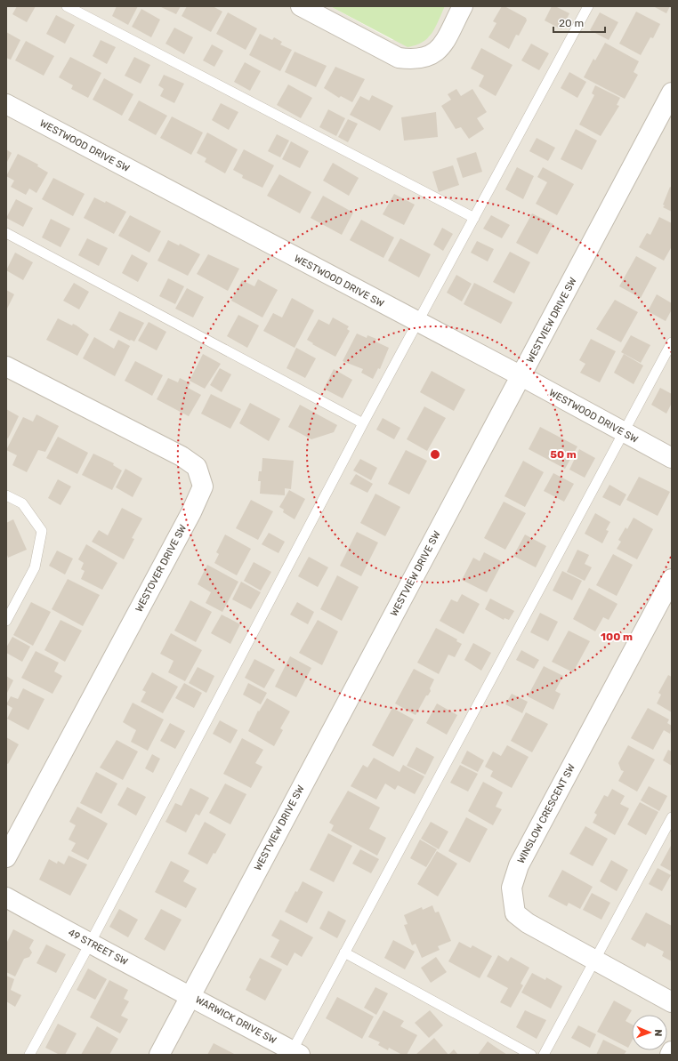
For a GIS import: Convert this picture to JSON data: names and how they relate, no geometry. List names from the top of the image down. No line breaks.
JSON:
{"streets":{"street":["WESTWOOD DRIVE SW","WESTVIEW DRIVE SW","WESTOVER DRIVE SW","WINSLOW CRESCENT SW","49 STREET SW","WARWICK DRIVE SW"]},"crossings":[["WESTWOOD DRIVE SW","WESTVIEW DRIVE SW"],["WESTVIEW DRIVE SW","49 STREET SW"],["WESTVIEW DRIVE SW","WARWICK DRIVE SW"],["49 STREET SW","WARWICK DRIVE SW"]],"scale_bar":"20 m","north":"right","rings":["50 m","100 m"]}
